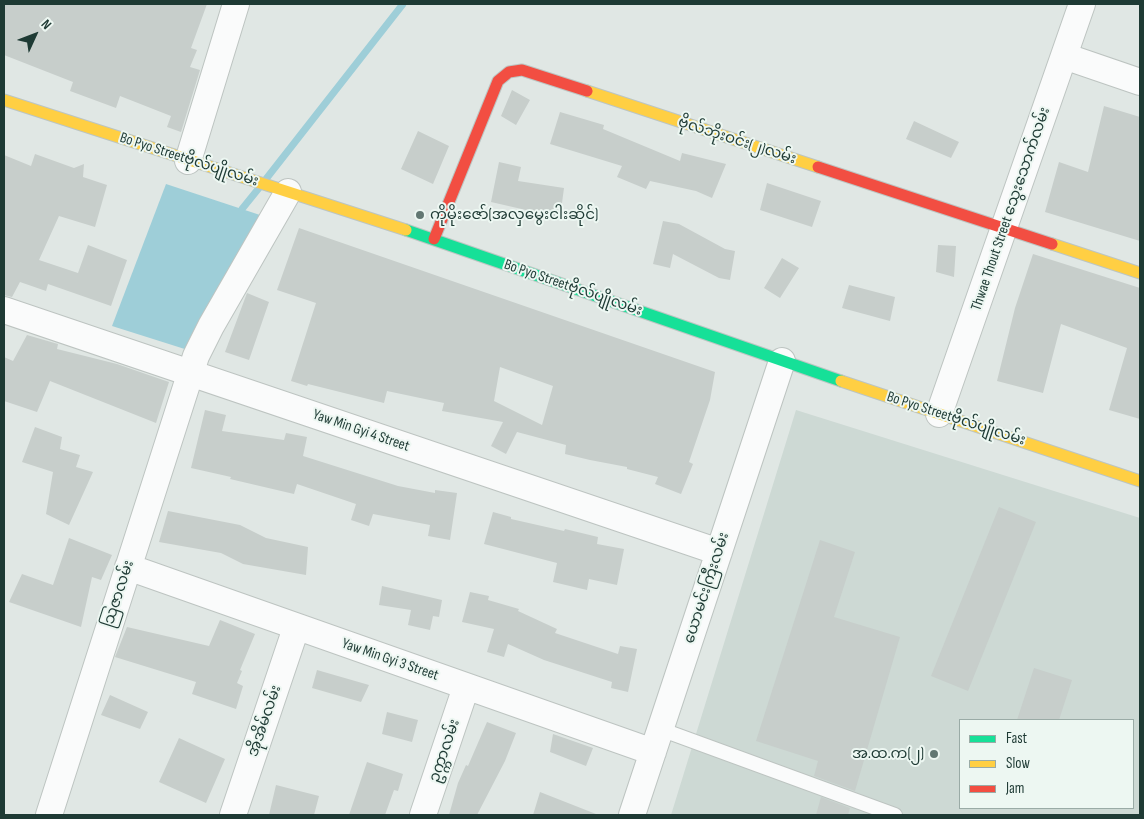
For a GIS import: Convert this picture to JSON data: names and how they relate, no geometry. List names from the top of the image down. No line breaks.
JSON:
{"streets":{"street":["ဗိုလ်ဘိုးဝင်း(၂)လမ်း","Bo Pyo Streetဗိုလ်ပျိုလမ်း","Thwae Thout Street သွေးသောက်လမ်း","Yaw Min Gyi 4 Street","ယောမင်းကြီးလမ်း","သြဇာလမ်း","Yaw Min Gyi 3 Street","အိုအိမ်လမ်း","ဥက္ကာလမ်း"]},"crossings":[["ဗိုလ်ဘိုးဝင်း(၂)လမ်း","Bo Pyo Streetဗိုလ်ပျိုလမ်း"],["ဗိုလ်ဘိုးဝင်း(၂)လမ်း","Thwae Thout Street သွေးသောက်လမ်း"],["Bo Pyo Streetဗိုလ်ပျိုလမ်း","Thwae Thout Street သွေးသောက်လမ်း"],["Bo Pyo Streetဗိုလ်ပျိုလမ်း","ယောမင်းကြီးလမ်း"],["Bo Pyo Streetဗိုလ်ပျိုလမ်း","သြဇာလမ်း"],["Yaw Min Gyi 4 Street","ယောမင်းကြီးလမ်း"],["Yaw Min Gyi 4 Street","သြဇာလမ်း"],["ယောမင်းကြီးလမ်း","Yaw Min Gyi 3 Street"],["သြဇာလမ်း","Yaw Min Gyi 3 Street"],["Yaw Min Gyi 3 Street","အိုအိမ်လမ်း"],["Yaw Min Gyi 3 Street","ဥက္ကာလမ်း"]],"places":["ကိုမိုးဇော်(အလှမွေးငါးဆိုင်)","အ.ထ.က(၂)"],"legend":["Fast","Slow","Jam"],"north":"top right"}
